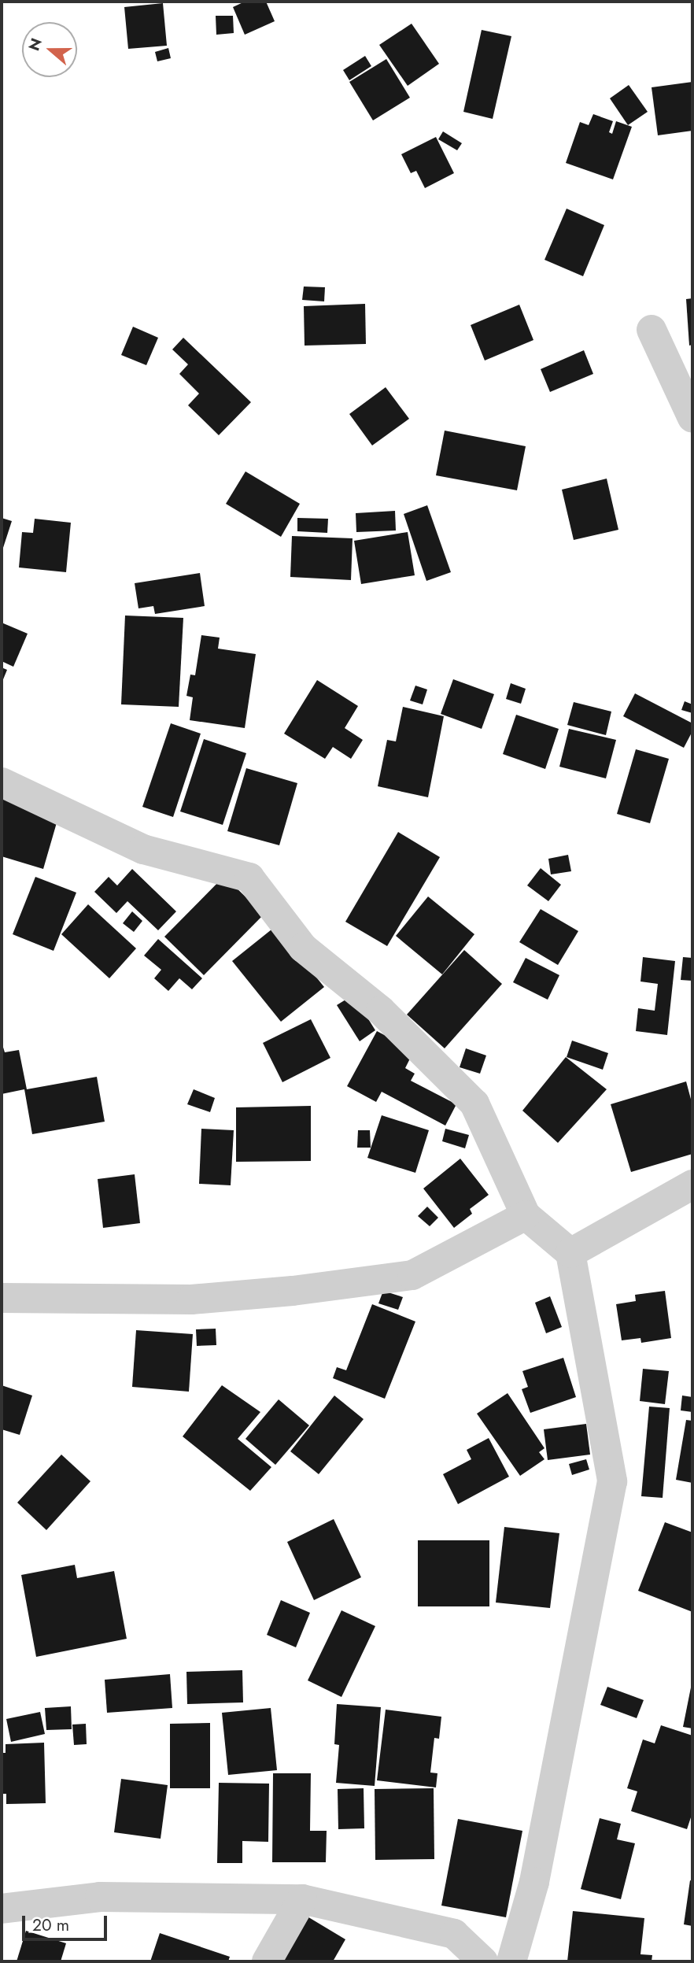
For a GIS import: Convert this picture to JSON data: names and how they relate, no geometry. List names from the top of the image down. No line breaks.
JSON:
{"scale_bar":"20 m","north":"left"}
